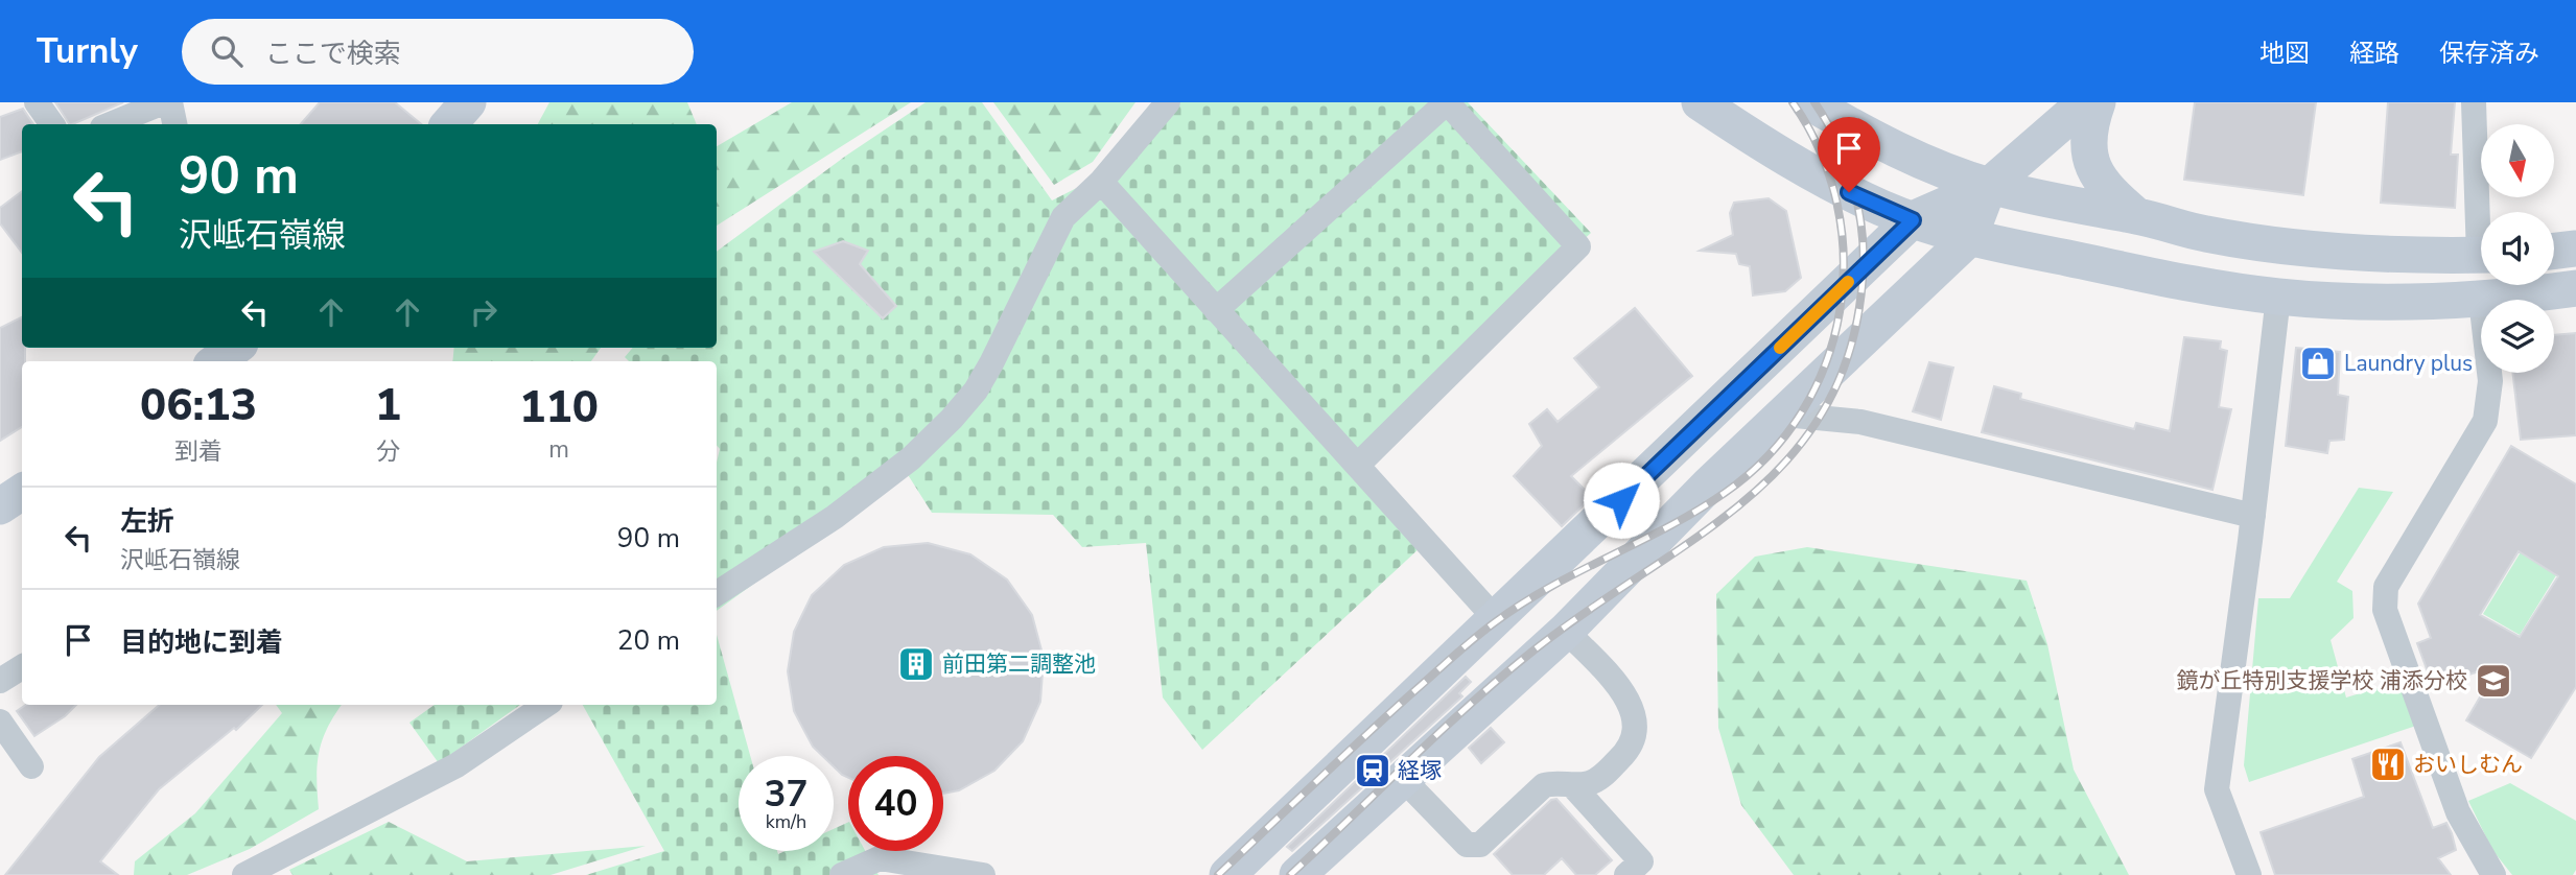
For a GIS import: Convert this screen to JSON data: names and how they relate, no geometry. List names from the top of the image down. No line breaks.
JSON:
{"places":{"shop":["Laundry plus"],"building":["前田第二調整池"],"school or university":["鏡が丘特別支援学校 浦添分校"],"restaurant":["おいしむん"],"station":["経塚"]},"north":"bottom","page":{"header":"Turnly","search":"ここで検索","nav":["地図","経路","保存済み"],"turn":["90 m","沢岻石嶺線"],"eta":["06:13","到着","1","分","110","m"],"list":[{"name":"左折","note":"沢岻石嶺線","value":"90 m"},{"name":"目的地に到着","value":"20 m"}],"speed":"37 km/h","limit":"40"}}
